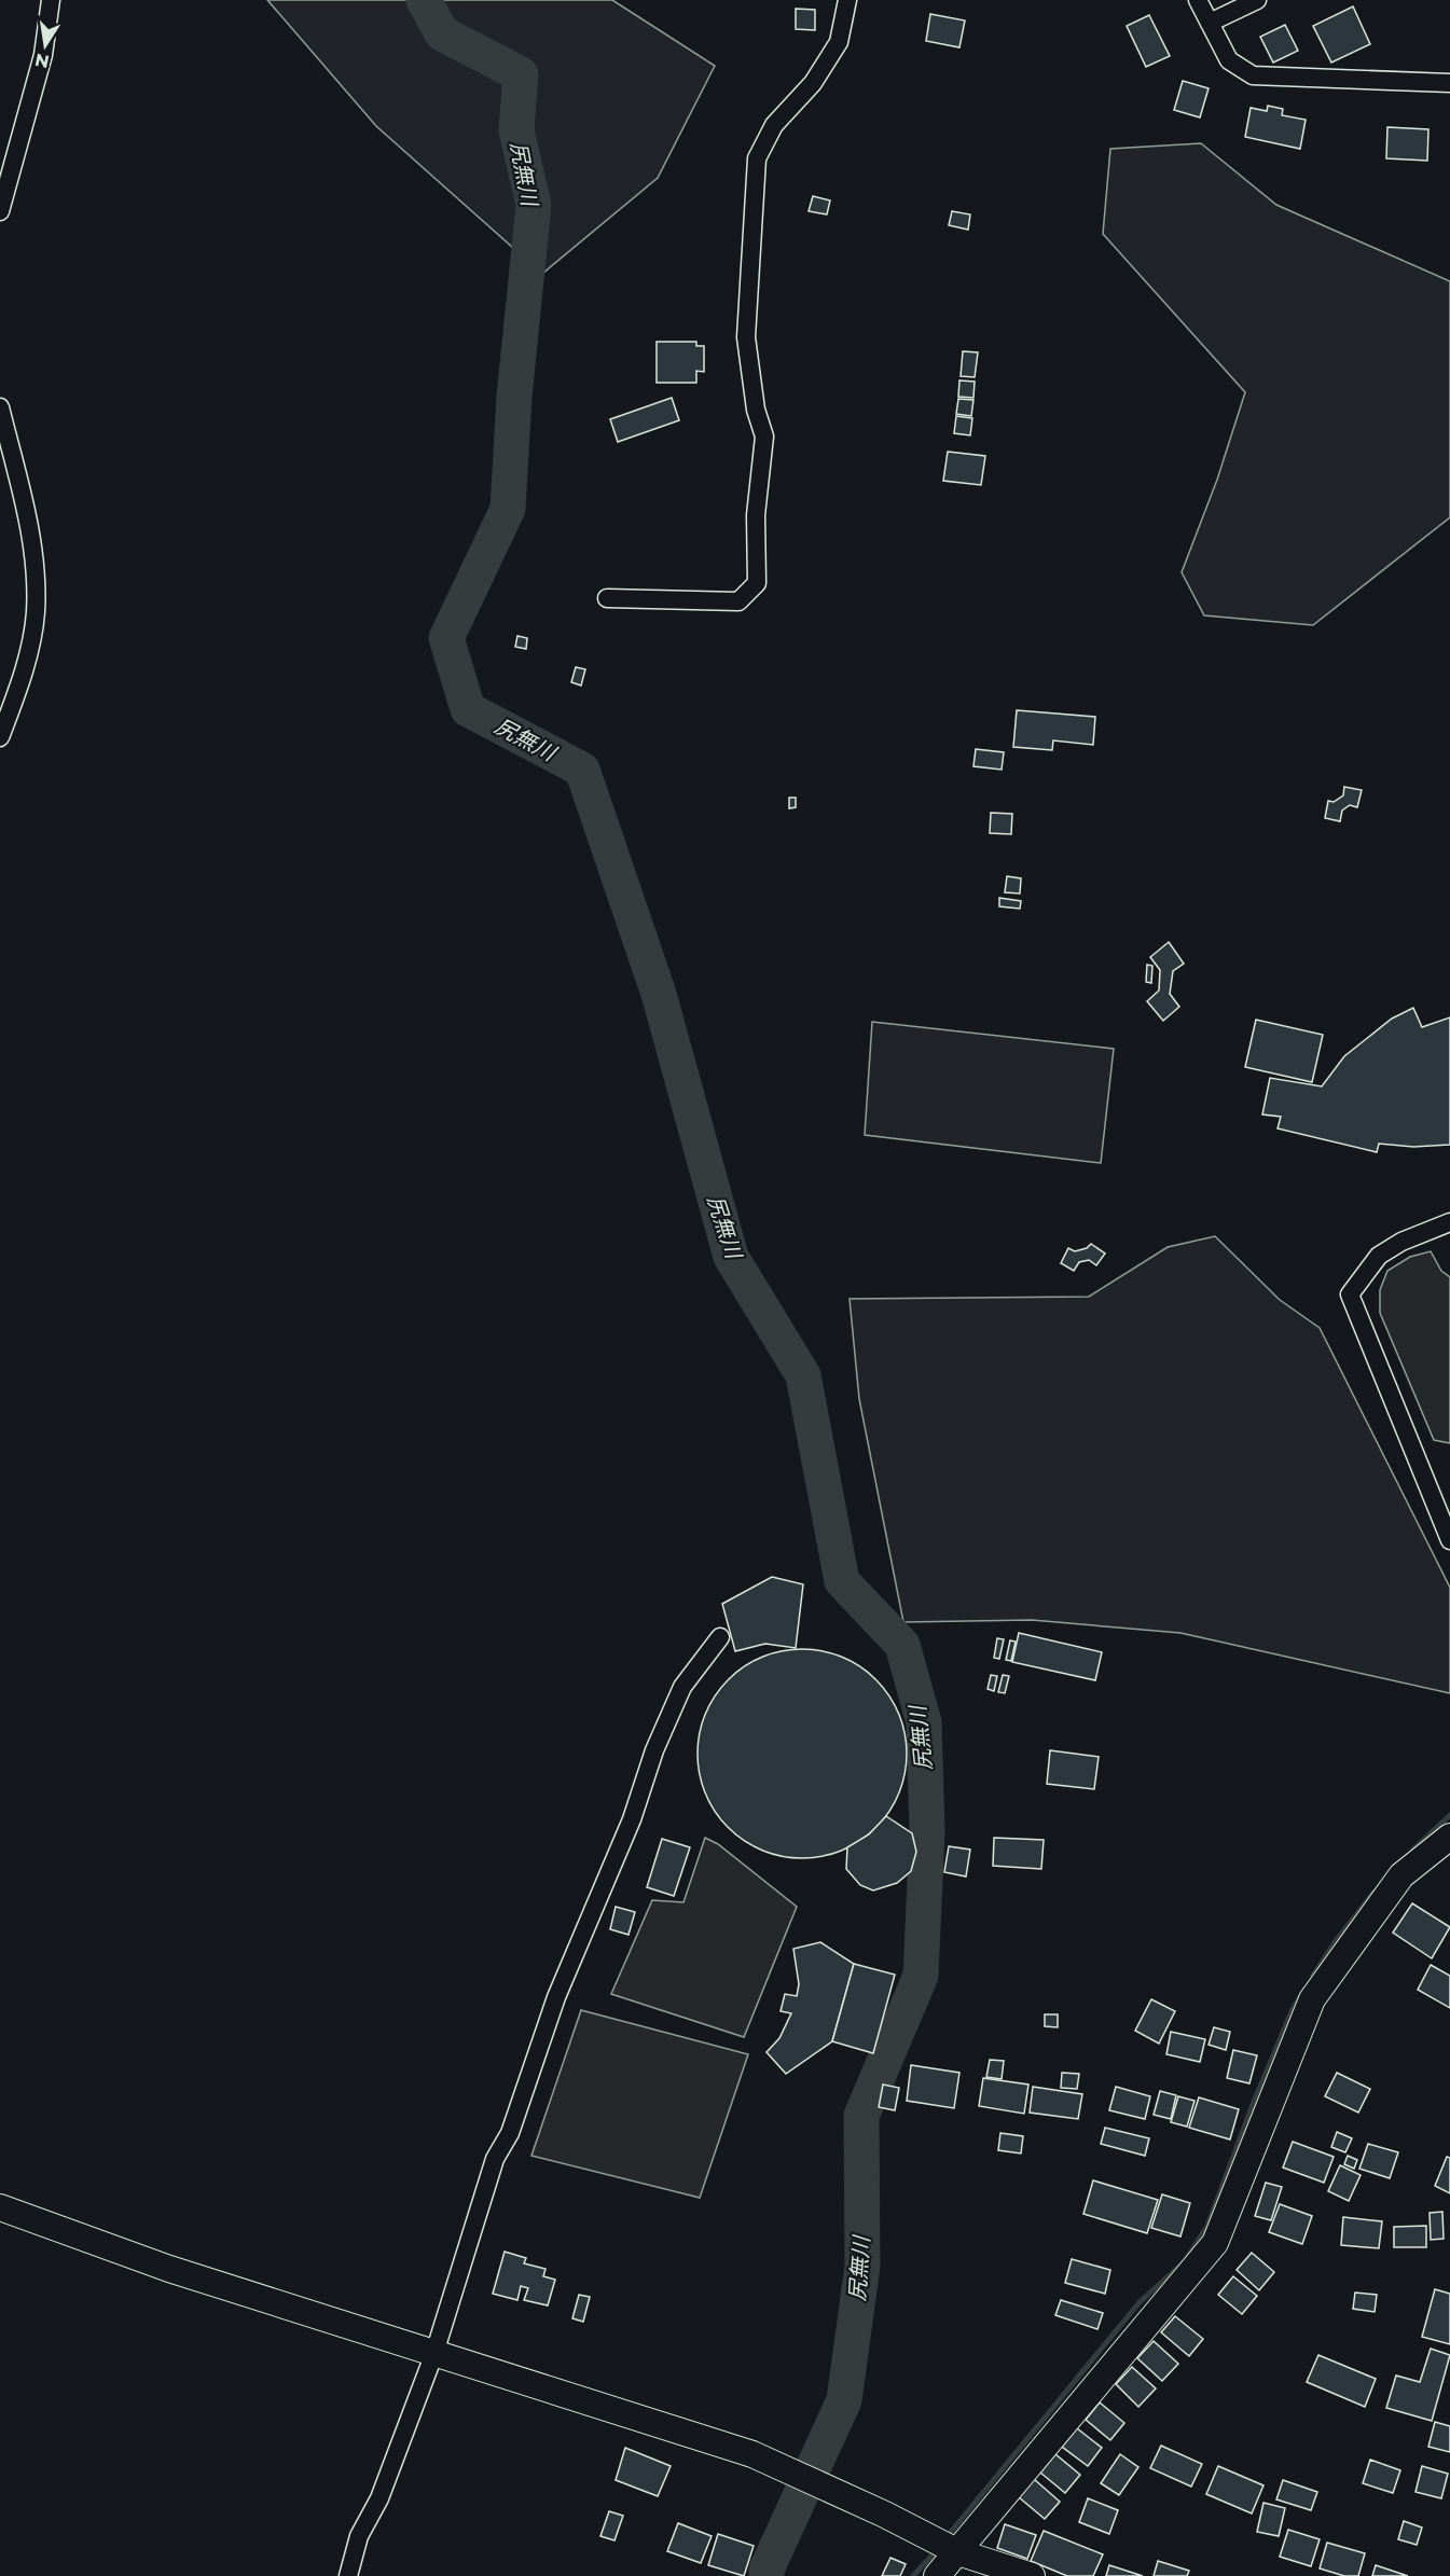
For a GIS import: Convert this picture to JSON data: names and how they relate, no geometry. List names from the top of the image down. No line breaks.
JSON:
{"water":["尻無川"],"north":"bottom"}
